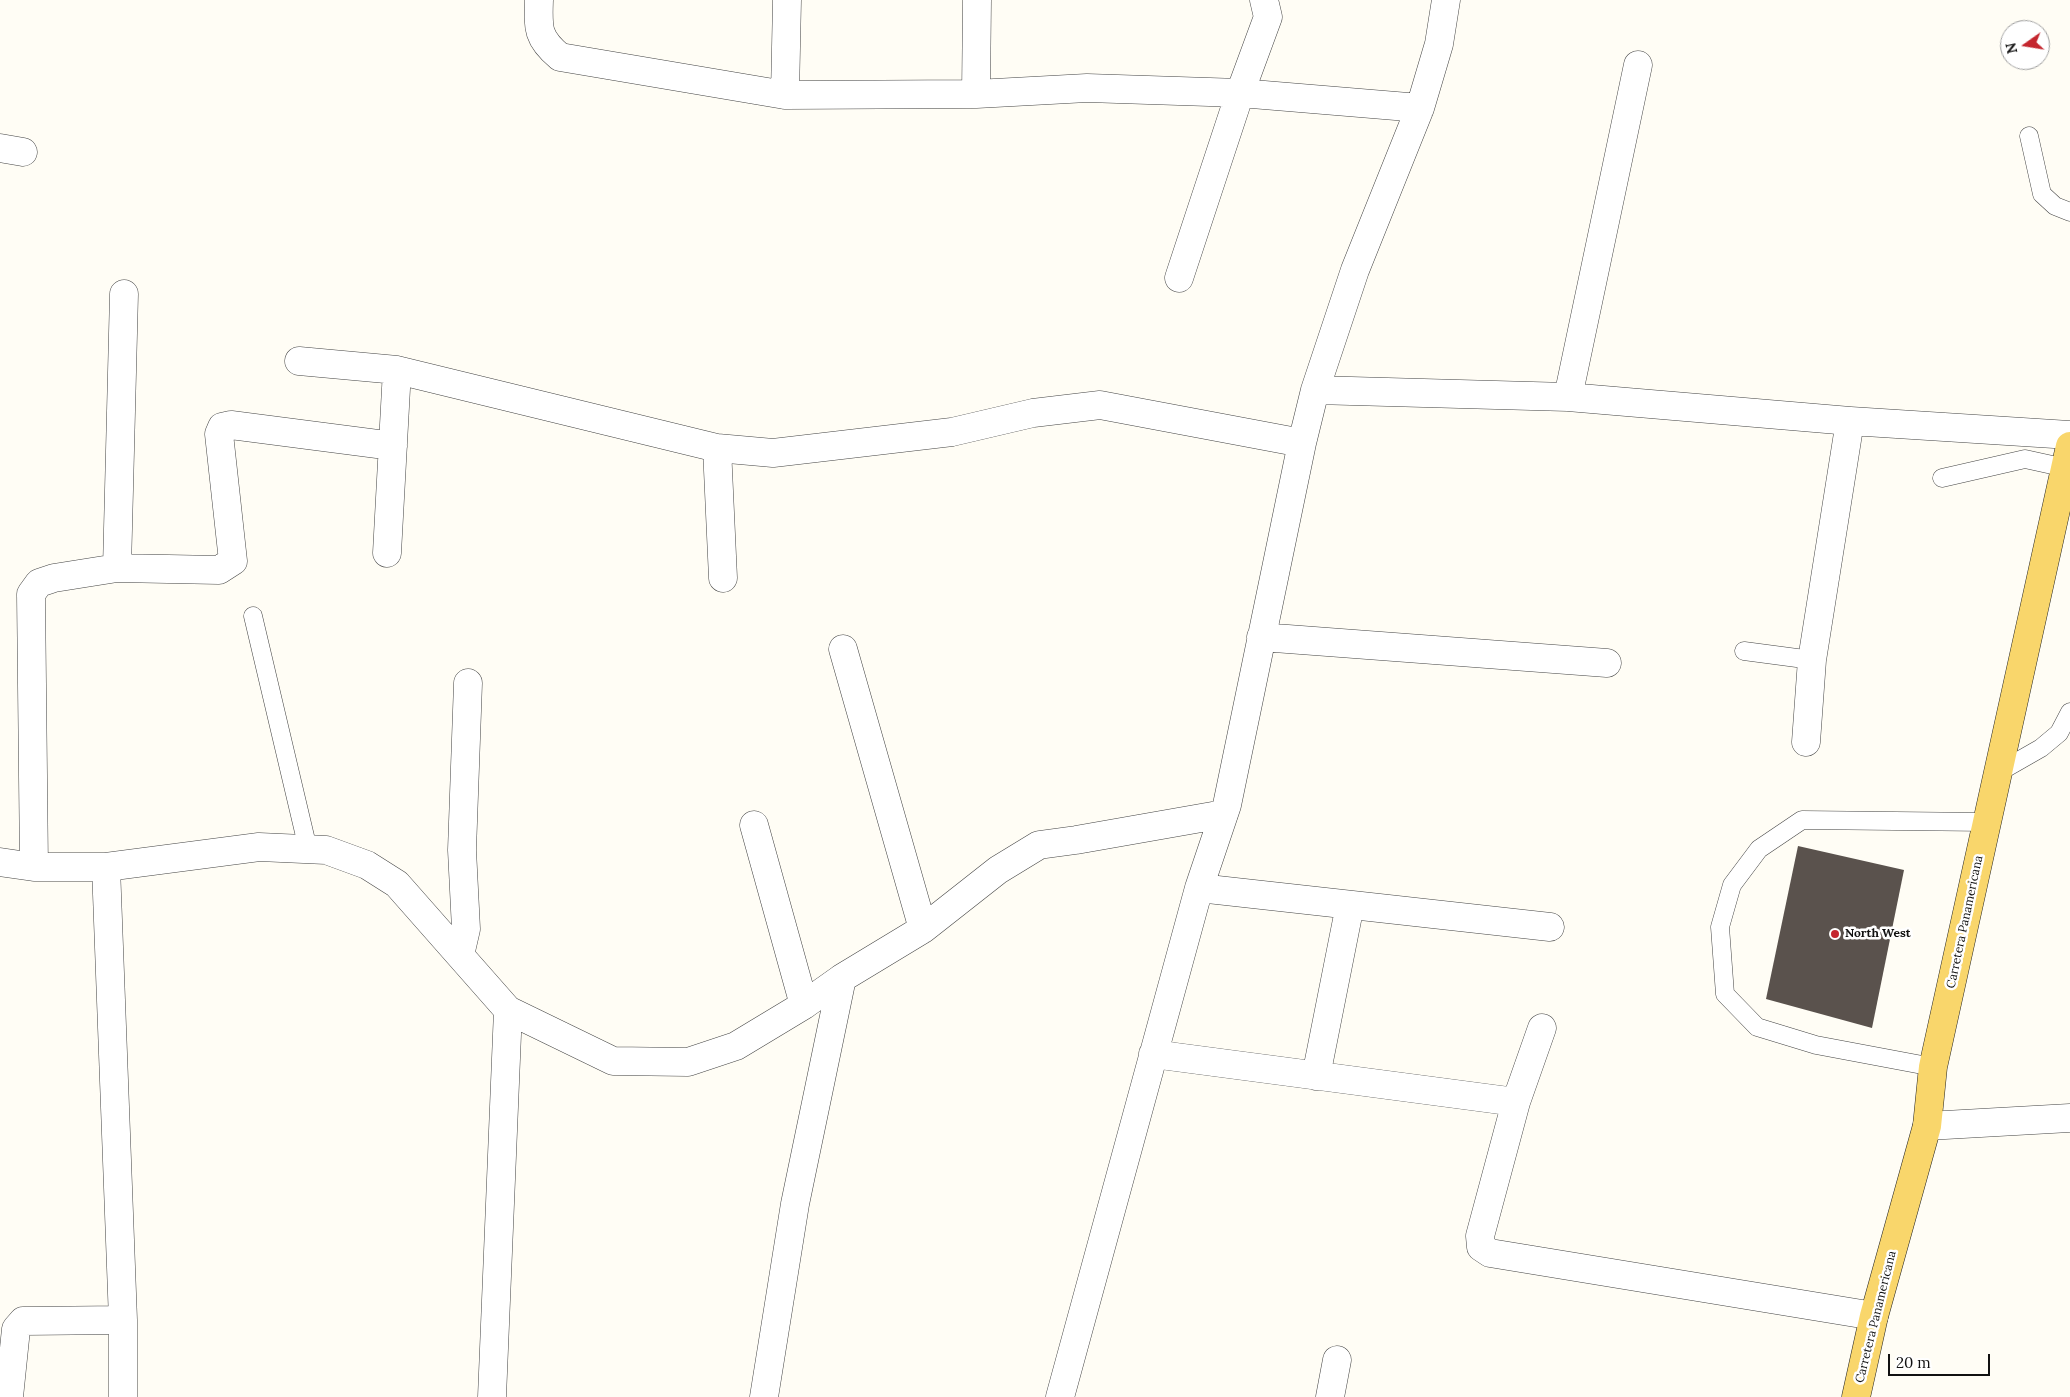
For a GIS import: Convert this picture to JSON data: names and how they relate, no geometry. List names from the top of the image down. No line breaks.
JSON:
{"streets":{"main road":["Carretera Panamericana"]},"places":["North West"],"scale_bar":"20 m","north":"left"}
